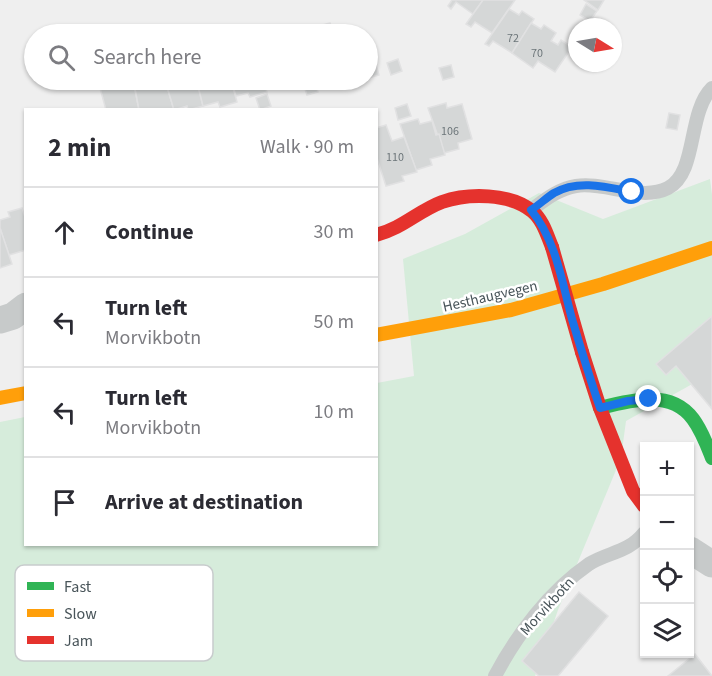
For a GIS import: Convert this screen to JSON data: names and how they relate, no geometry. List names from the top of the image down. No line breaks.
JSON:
{"streets":{"street":["Hesthaugvegen"],"lane":["Morvikbotn"]},"house_numbers":["72","70","106","110"],"legend":["Fast","Slow","Jam"],"north":"right","page":{"search":"Search here","heading":["2 min","Walk · 90 m"],"list":[["Continue","30 m"],["Turn left","Morvikbotn","50 m"],["Turn left","Morvikbotn","10 m"],"Arrive at destination"],"map_buttons":["+","−"]}}
